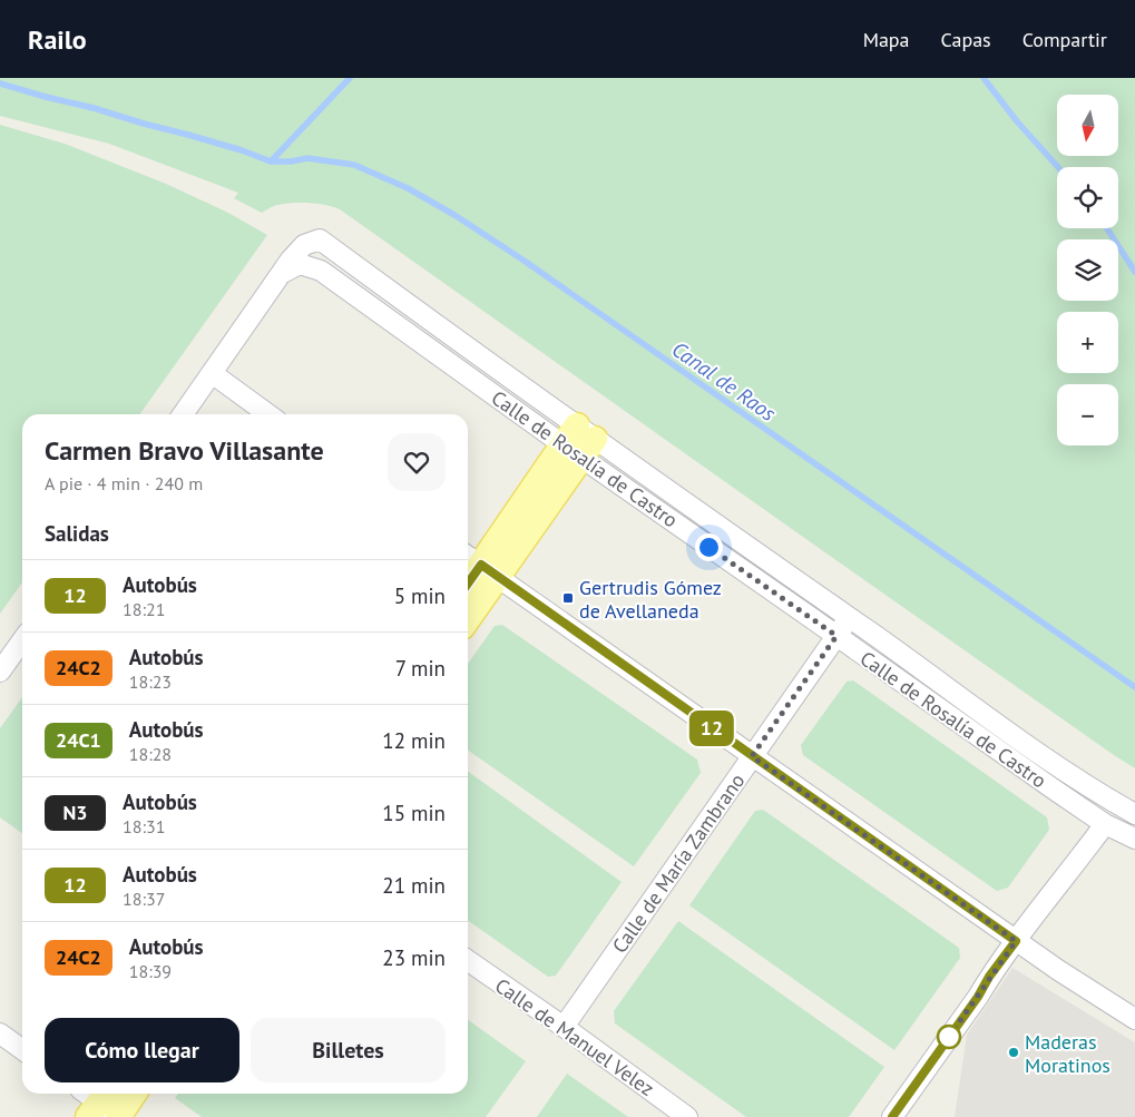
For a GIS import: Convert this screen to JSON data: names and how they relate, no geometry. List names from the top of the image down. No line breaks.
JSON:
{"streets":{"street":["Calle de Rosalía de Castro","Calle de María Zambrano","Calle de Manuel Velez"]},"crossings":[["Calle de Rosalía de Castro","Calle de María Zambrano"],["Calle de María Zambrano","Calle de Manuel Velez"]],"water":["Canal de Raos"],"places":{"transit":["Gertrudis Gómez de Avellaneda"],"other":["Maderas Moratinos"]},"lines":["bus line 12"],"north":"bottom","page":{"header":"Railo","nav":["Mapa","Capas","Compartir"],"on_map":"12","map_buttons":["+","−"],"heading":[["Carmen Bravo Villasante","A pie · 4 min · 240 m"],"Salidas"],"list":[{"mark":"12","name":"Autobús","note":"18:21","value":"5 min"},{"mark":"24C2","name":"Autobús","note":"18:23","value":"7 min"},{"mark":"24C1","name":"Autobús","note":"18:28","value":"12 min"},{"mark":"N3","name":"Autobús","note":"18:31","value":"15 min"},{"mark":"12","name":"Autobús","note":"18:37","value":"21 min"},{"mark":"24C2","name":"Autobús","note":"18:39","value":"23 min"}],"buttons":["Cómo llegar","Billetes"]}}
